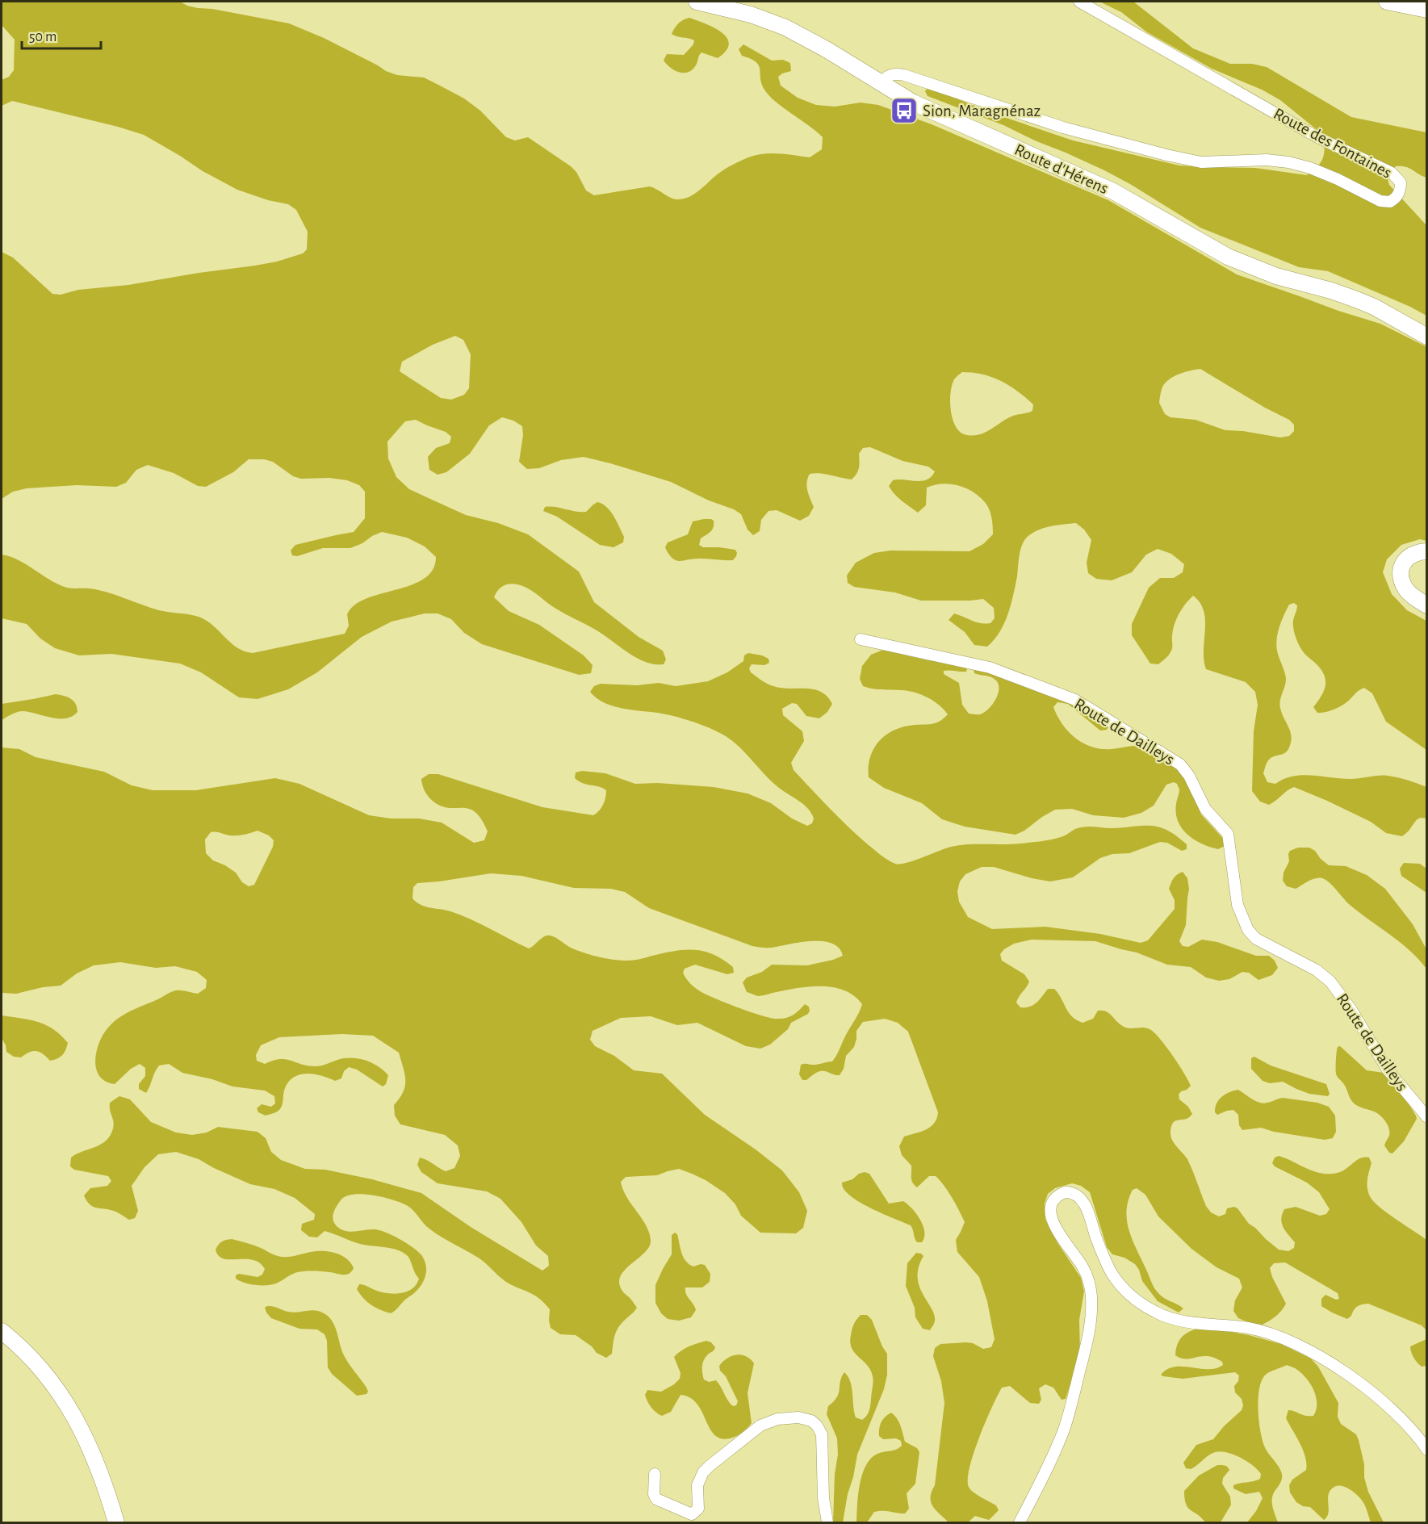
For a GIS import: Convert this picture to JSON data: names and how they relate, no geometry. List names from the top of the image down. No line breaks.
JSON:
{"streets":{"main road":["Route d'Hérens"],"street":["Route des Fontaines","Route de Dailleys"]},"crossings":[["Route des Fontaines","Route d'Hérens"]],"places":{"bus stop":["Sion, Maragnénaz"]},"scale_bar":"50 m"}
